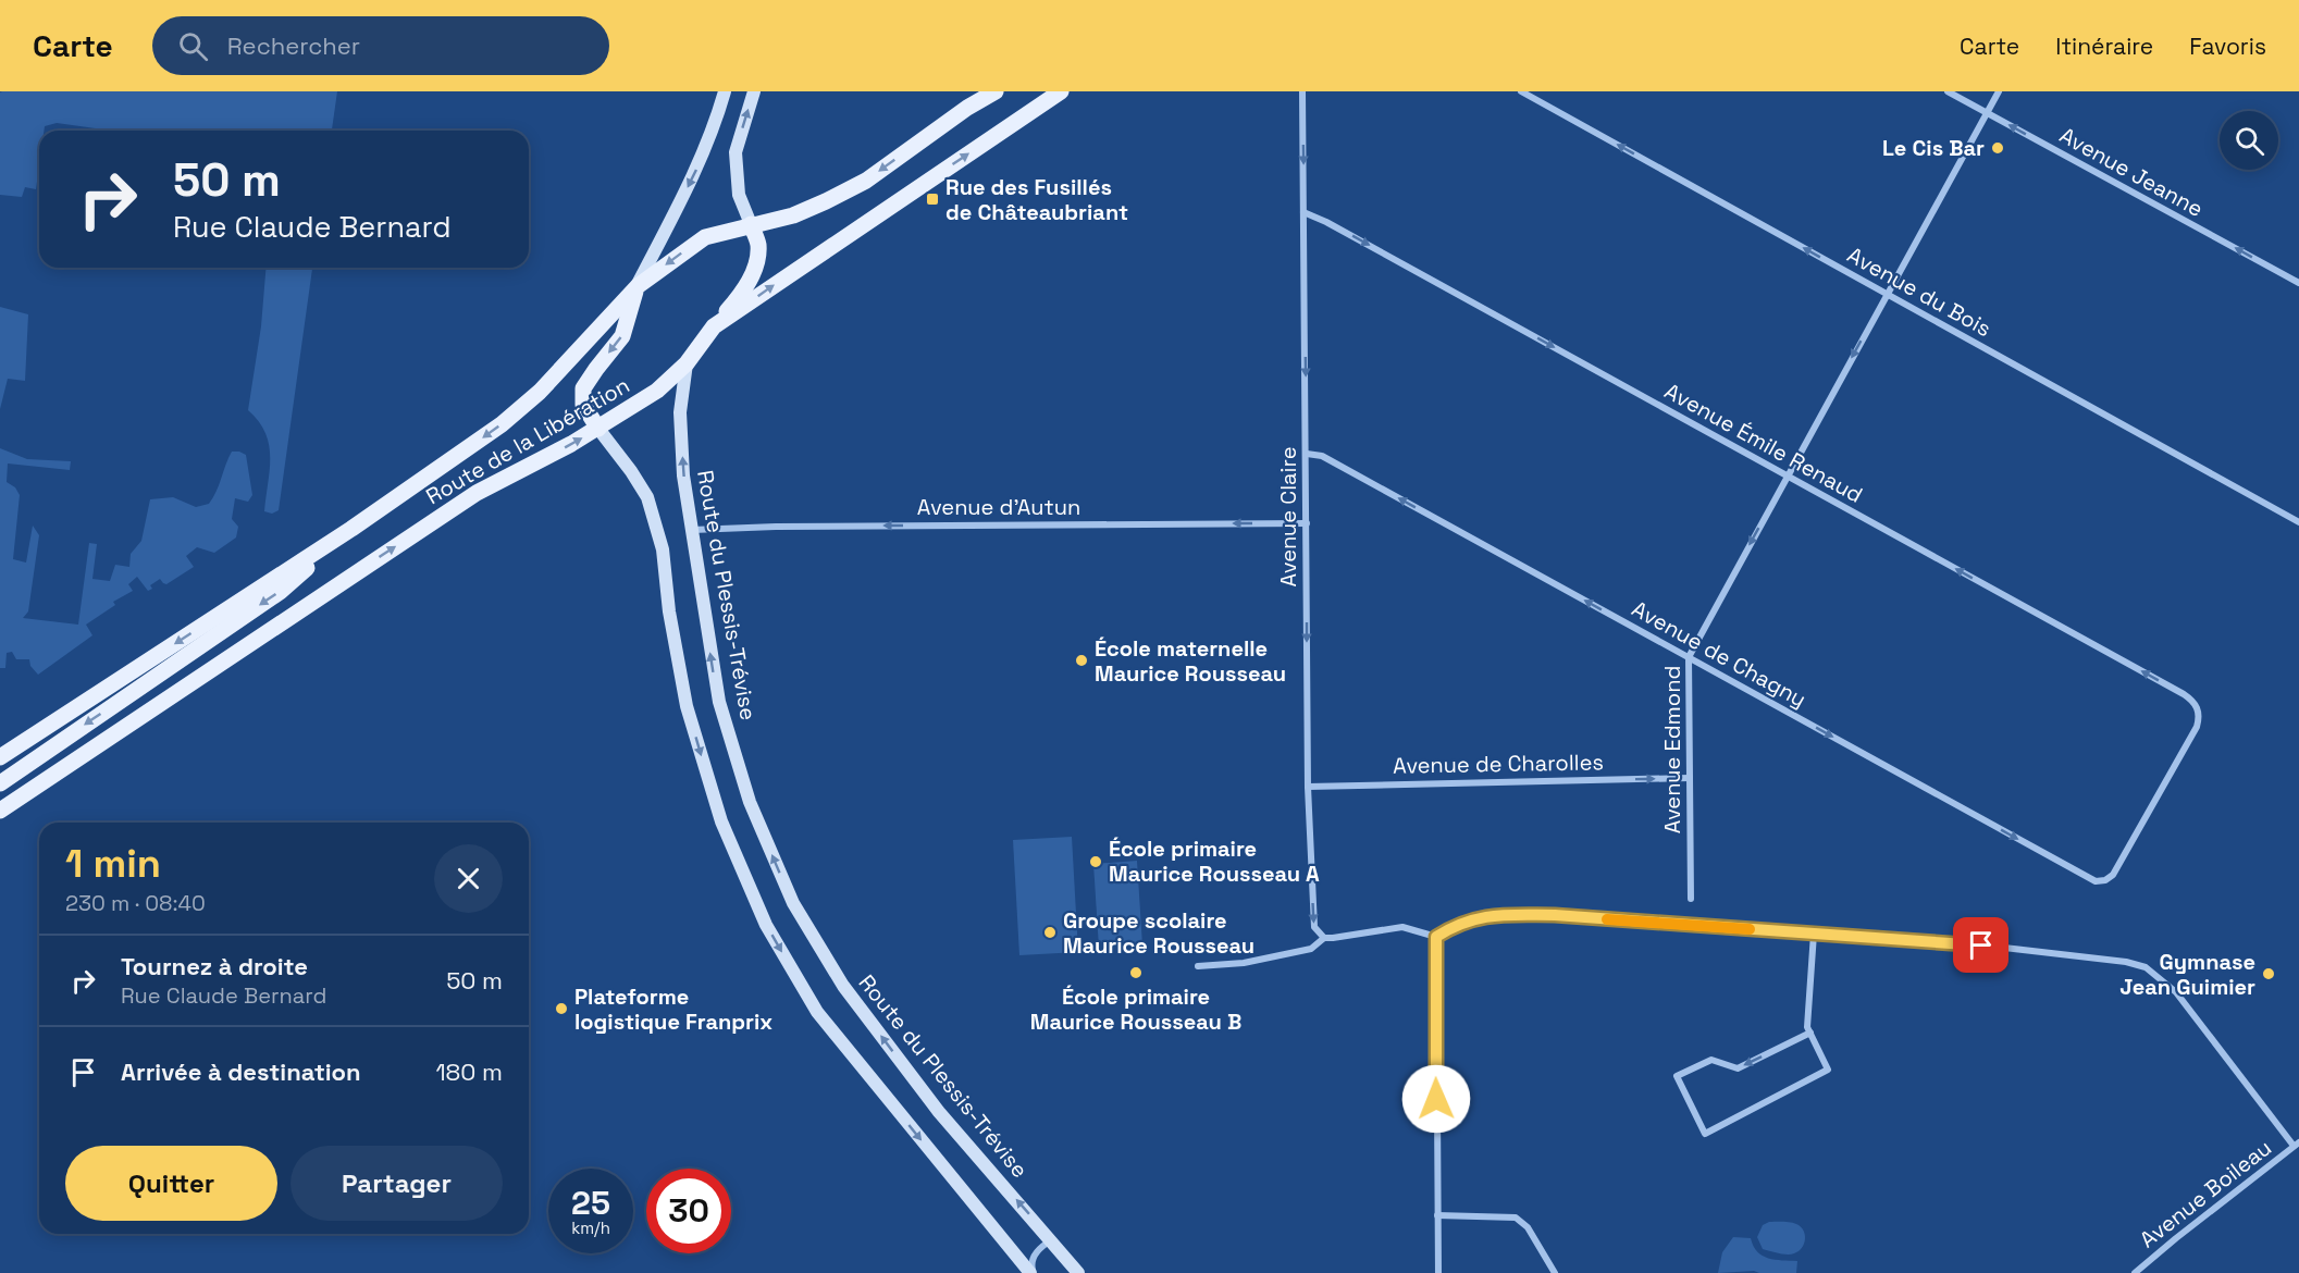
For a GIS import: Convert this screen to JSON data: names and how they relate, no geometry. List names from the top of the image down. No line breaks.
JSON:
{"streets":{"main road":["Route de la Libération","Route du Plessis-Trévise"],"street":["Avenue Jeanne","Avenue du Bois","Avenue Émile Renaud","Avenue d'Autun","Avenue Claire","Avenue de Chagny","Avenue Edmond","Avenue de Charolles","Avenue Boileau"]},"crossings":[["Avenue Jeanne","Avenue Edmond"],["Avenue du Bois","Avenue Edmond"],["Route de la Libération","Route du Plessis-Trévise"],["Avenue Émile Renaud","Avenue Claire"],["Avenue Émile Renaud","Avenue de Chagny"],["Avenue Émile Renaud","Avenue Edmond"],["Avenue d'Autun","Avenue Claire"],["Avenue d'Autun","Route du Plessis-Trévise"],["Avenue Claire","Avenue de Chagny"],["Avenue Claire","Avenue de Charolles"],["Avenue de Chagny","Avenue Edmond"],["Avenue Edmond","Avenue de Charolles"]],"one_way":["Avenue Jeanne","Avenue du Bois","Avenue d'Autun","Avenue Claire","Avenue Edmond","Avenue de Charolles"],"places":{"other":["Le Cis Bar","École maternelle Maurice Rousseau","École primaire Maurice Rousseau A","Groupe scolaire Maurice Rousseau","École primaire Maurice Rousseau B","Gymnase Jean Guimier","Plateforme logistique Franprix"],"transit":["Rue des Fusillés de Châteaubriant"]},"page":{"header":"Carte","search":"Rechercher","nav":["Carte","Itinéraire","Favoris"],"turn":["50 m","Rue Claude Bernard"],"heading":["1 min","230 m · 08:40"],"list":[{"name":"Tournez à droite","note":"Rue Claude Bernard","value":"50 m"},{"name":"Arrivée à destination","value":"180 m"}],"buttons":["Quitter","Partager"],"speed":"25 km/h","limit":"30"}}
